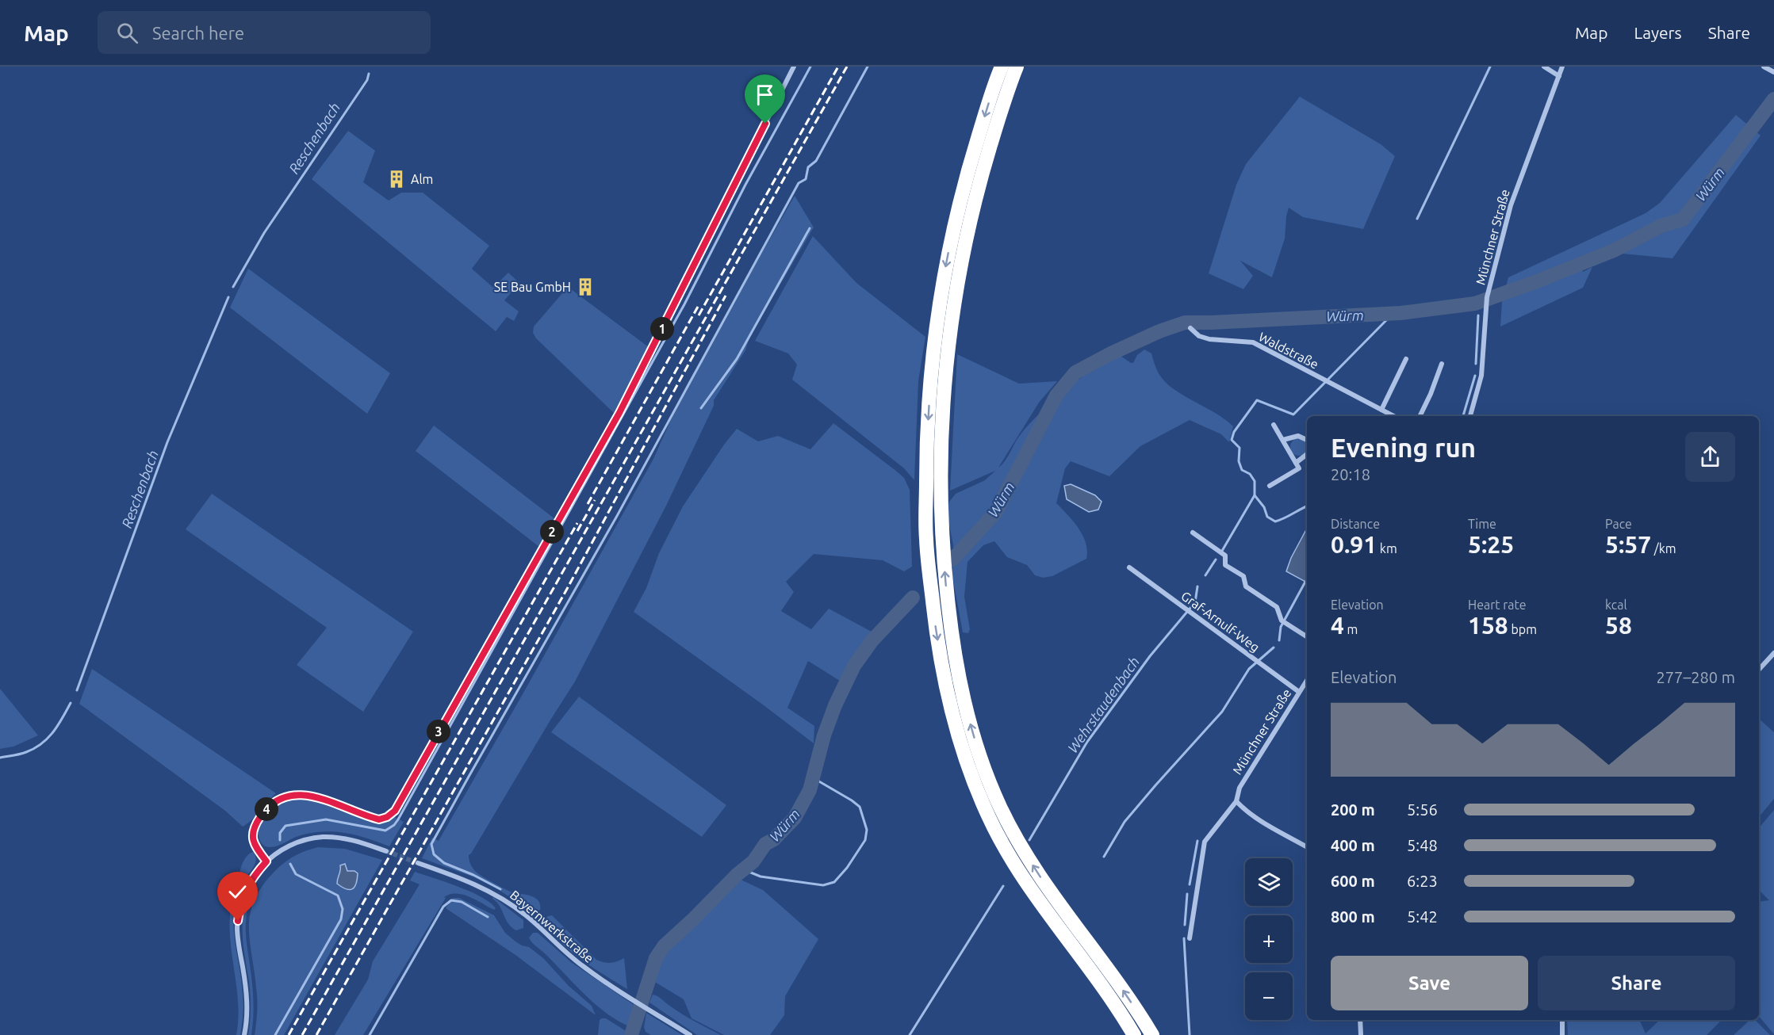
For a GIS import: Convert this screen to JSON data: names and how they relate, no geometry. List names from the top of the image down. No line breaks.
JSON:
{"streets":{"street":["Münchner Straße","Waldstraße","Graf-Arnulf-Weg","Bayernwerkstraße"]},"crossings":[["Münchner Straße","Graf-Arnulf-Weg"]],"water":["Reschenbach","Würm","Wehrstaudenbach"],"places":{"building":["Alm","SE Bau GmbH"]},"page":{"header":"Map","search":"Search here","nav":["Map","Layers","Share"],"pins":["1","2","3","4"],"heading":["Evening run","20:18"],"stats":[["Distance","0.91 km"],["Time","5:25"],["Pace","5:57 /km"],["Elevation","4 m"],["Heart rate","158 bpm"],["kcal","58"]],"chart":["Elevation","277–280 m"],"list":[{"name":"200 m","note":"5:56"},{"name":"400 m","note":"5:48"},{"name":"600 m","note":"6:23"},{"name":"800 m","note":"5:42"}],"map_buttons":["+","−"],"buttons":["Save","Share"]}}
